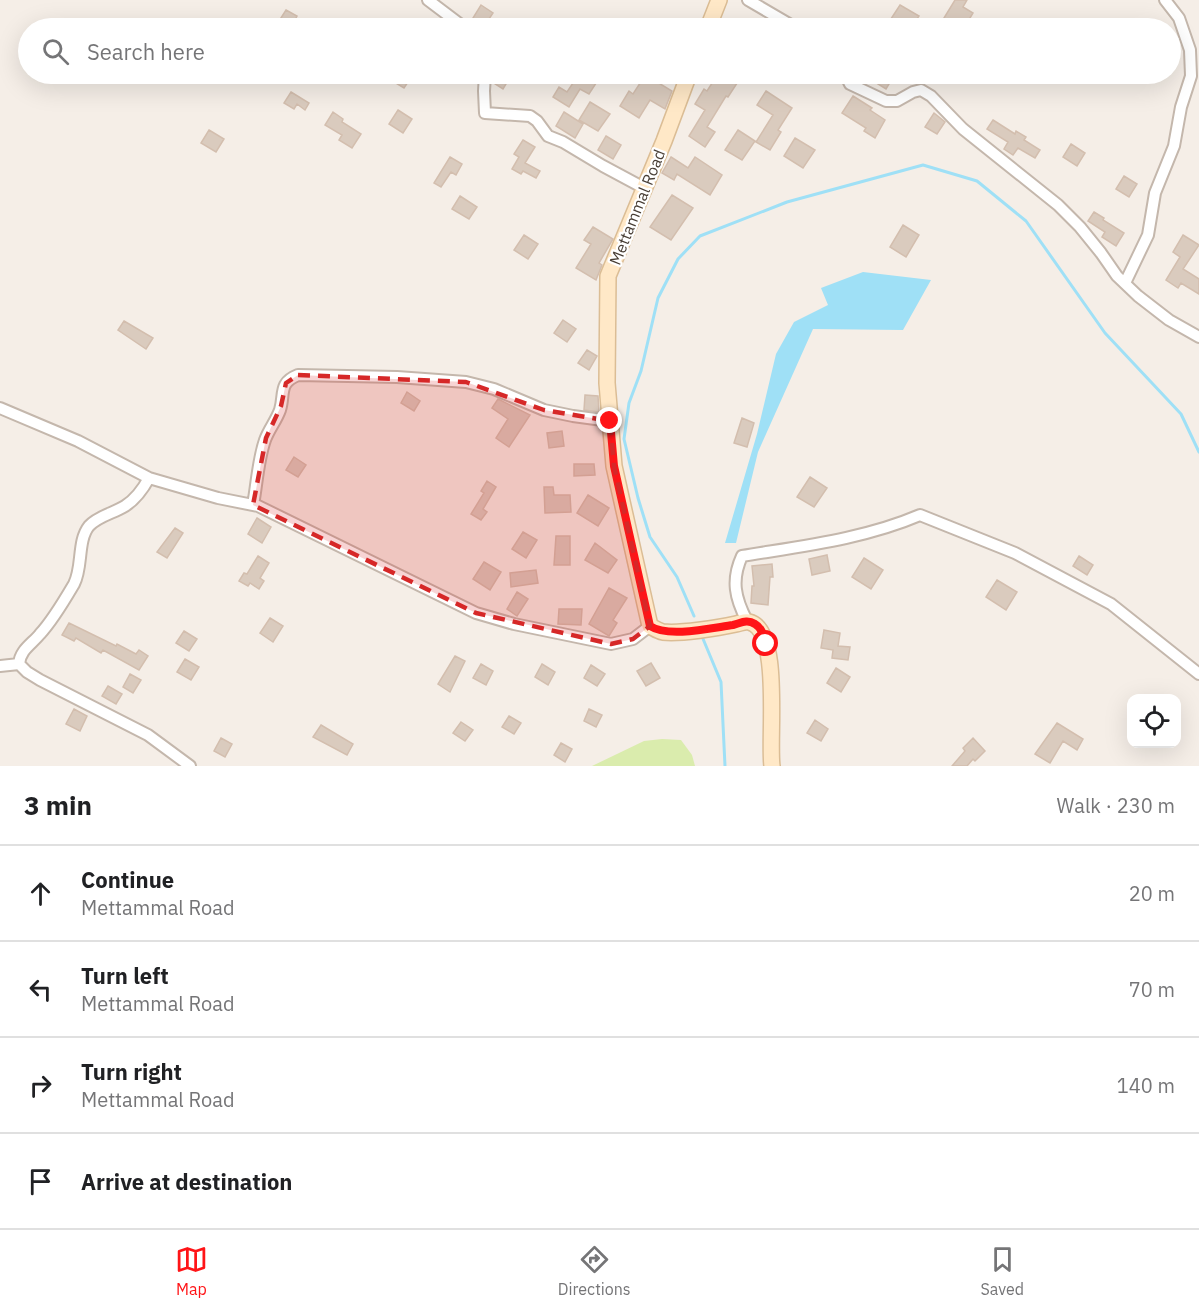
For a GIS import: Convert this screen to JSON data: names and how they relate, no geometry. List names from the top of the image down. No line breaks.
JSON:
{"streets":{"main road":["Mettammal Road"]},"page":{"search":"Search here","heading":["3 min","Walk · 230 m"],"list":[["Continue","Mettammal Road","20 m"],["Turn left","Mettammal Road","70 m"],["Turn right","Mettammal Road","140 m"],"Arrive at destination"],"nav":["Map","Directions","Saved"]}}
